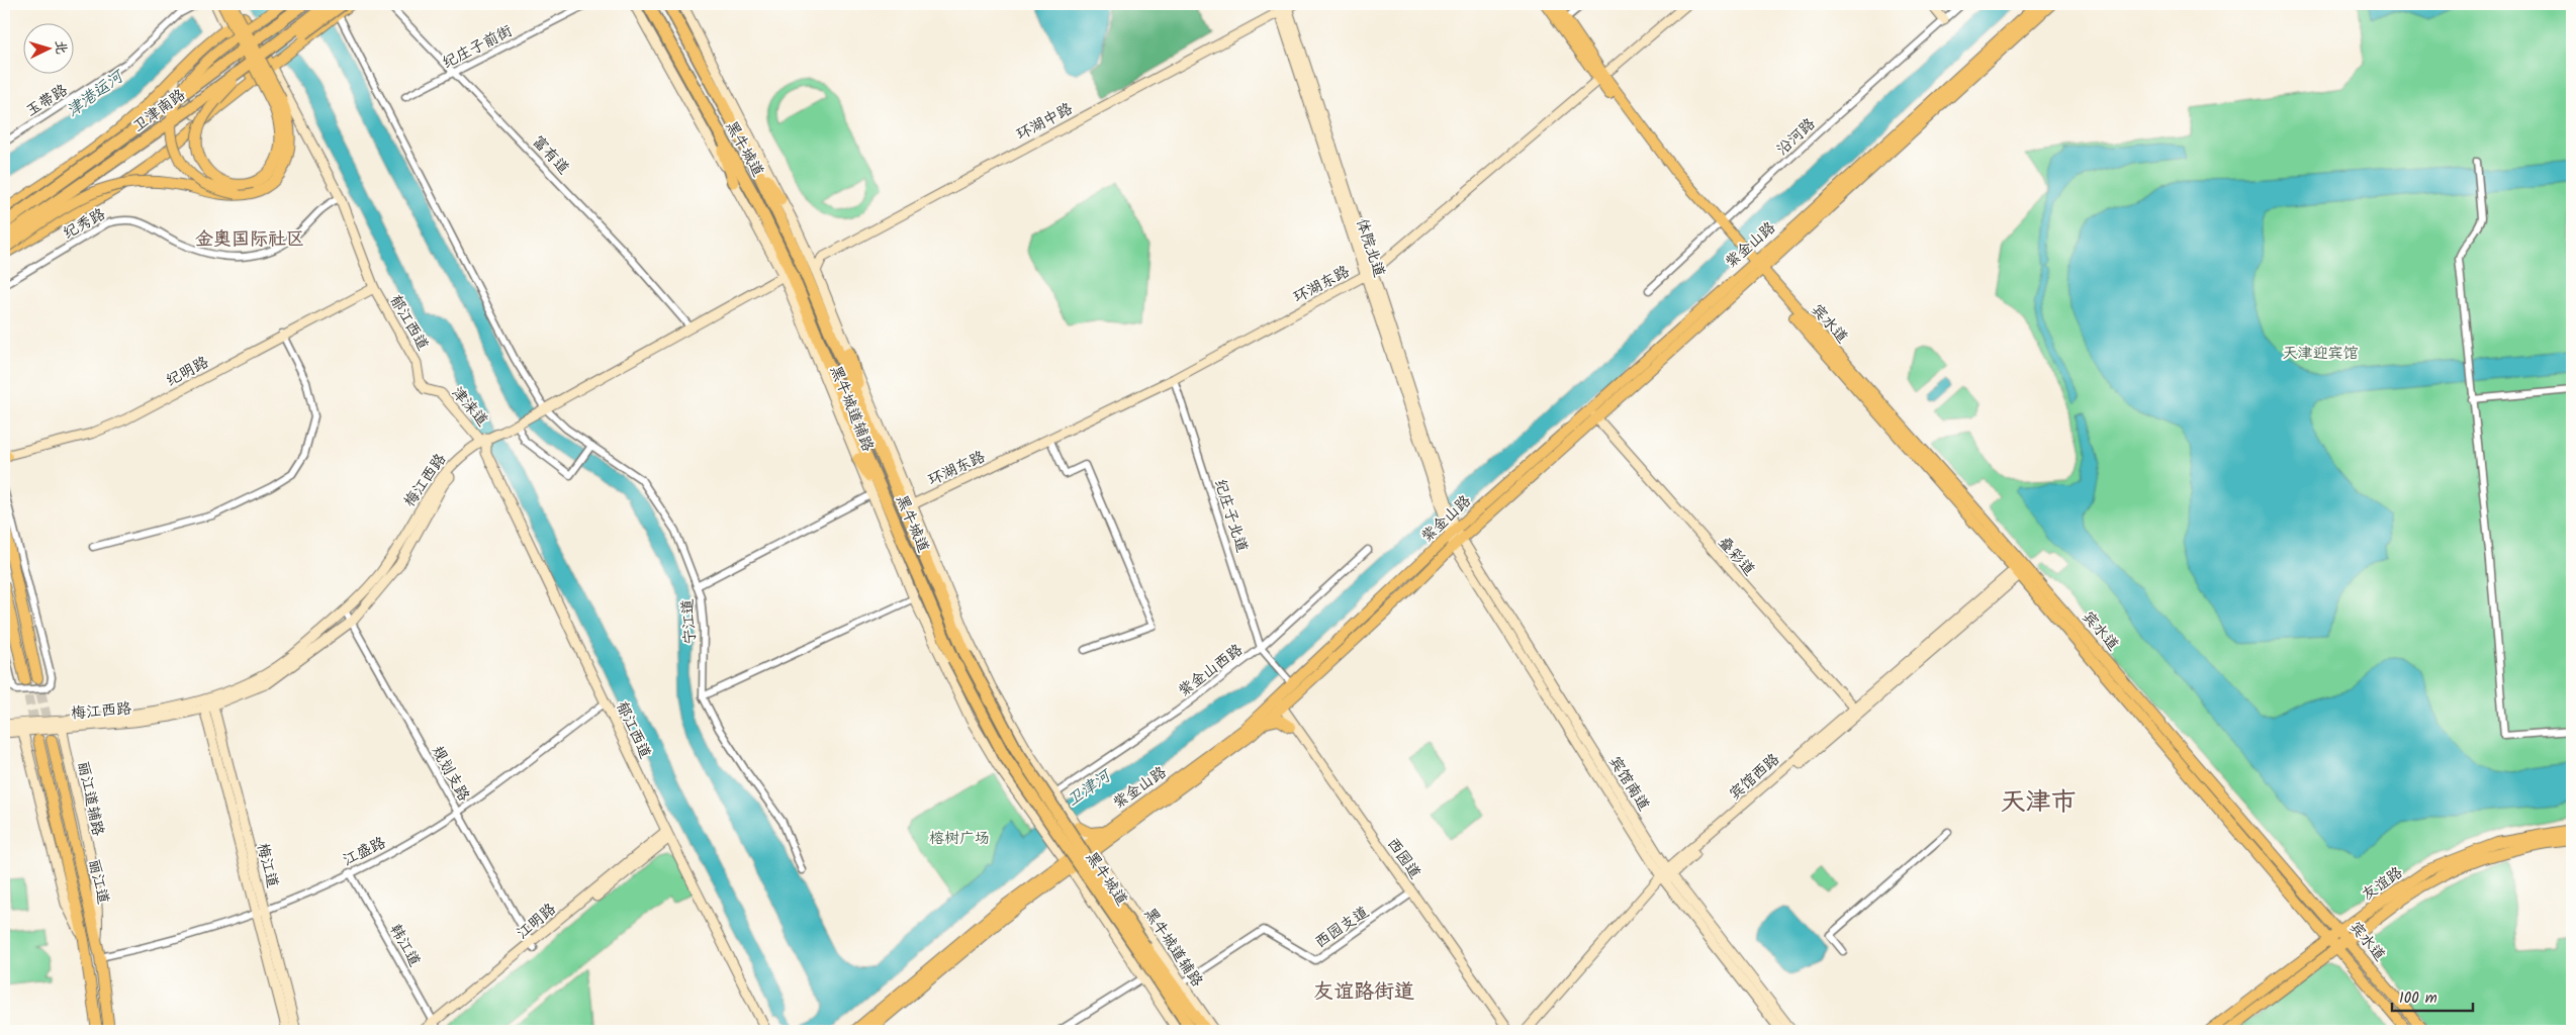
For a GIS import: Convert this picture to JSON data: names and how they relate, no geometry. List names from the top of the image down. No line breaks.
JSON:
{"streets":{"highway":["卫津南路","黑牛城道"],"main road":["环湖中路","紫金山路","体院北道","环湖东路","郁江西道","宾水道","纪明路","津涞道","黑牛城道辅路","梅江西路","叠彩道","宾馆西路","宾馆南道","丽江道辅路","西园道","梅江道","丽江道","友谊路","江明路"],"street":["纪庄子前街","玉带路","沿河路","富有道","纪秀路","纪庄子北道","宁江道","紫金山西路","规划支路","江盛路","西园支道","韩江道"]},"crossings":[["纪庄子前街","富有道"],["环湖中路","体院北道"],["环湖中路","黑牛城道辅路"],["沿河路","宾水道"],["纪秀路","郁江西道"],["紫金山路","体院北道"],["紫金山路","宾水道"],["紫金山路","黑牛城道辅路"],["紫金山路","纪庄子北道"],["紫金山路","叠彩道"],["紫金山路","宾馆南道"],["紫金山路","西园道"],["体院北道","环湖东路"],["体院北道","宾馆南道"],["环湖东路","黑牛城道辅路"],["环湖东路","纪庄子北道"],["郁江西道","纪明路"],["郁江西道","津涞道"],["郁江西道","梅江西路"],["郁江西道","江盛路"],["郁江西道","江明路"],["宾水道","宾馆西路"],["宾水道","友谊路"],["津涞道","梅江西路"],["黑牛城道辅路","紫金山西路"],["黑牛城道辅路","西园支道"],["梅江西路","规划支路"],["梅江西路","丽江道辅路"],["梅江西路","梅江道"],["纪庄子北道","紫金山西路"],["叠彩道","宾馆西路"],["规划支路","江盛路"],["规划支路","江明路"],["宾馆西路","宾馆南道"],["丽江道辅路","丽江道"],["江盛路","梅江道"],["江盛路","丽江道"],["江盛路","韩江道"],["西园道","西园支道"],["江明路","韩江道"]],"districts":["金奥国际社区","天津市","友谊路街道"],"water":["津港运河","卫津河"],"parks":["天津迎宾馆","榕树广场"],"scale_bar":"100 m","north":"right"}
